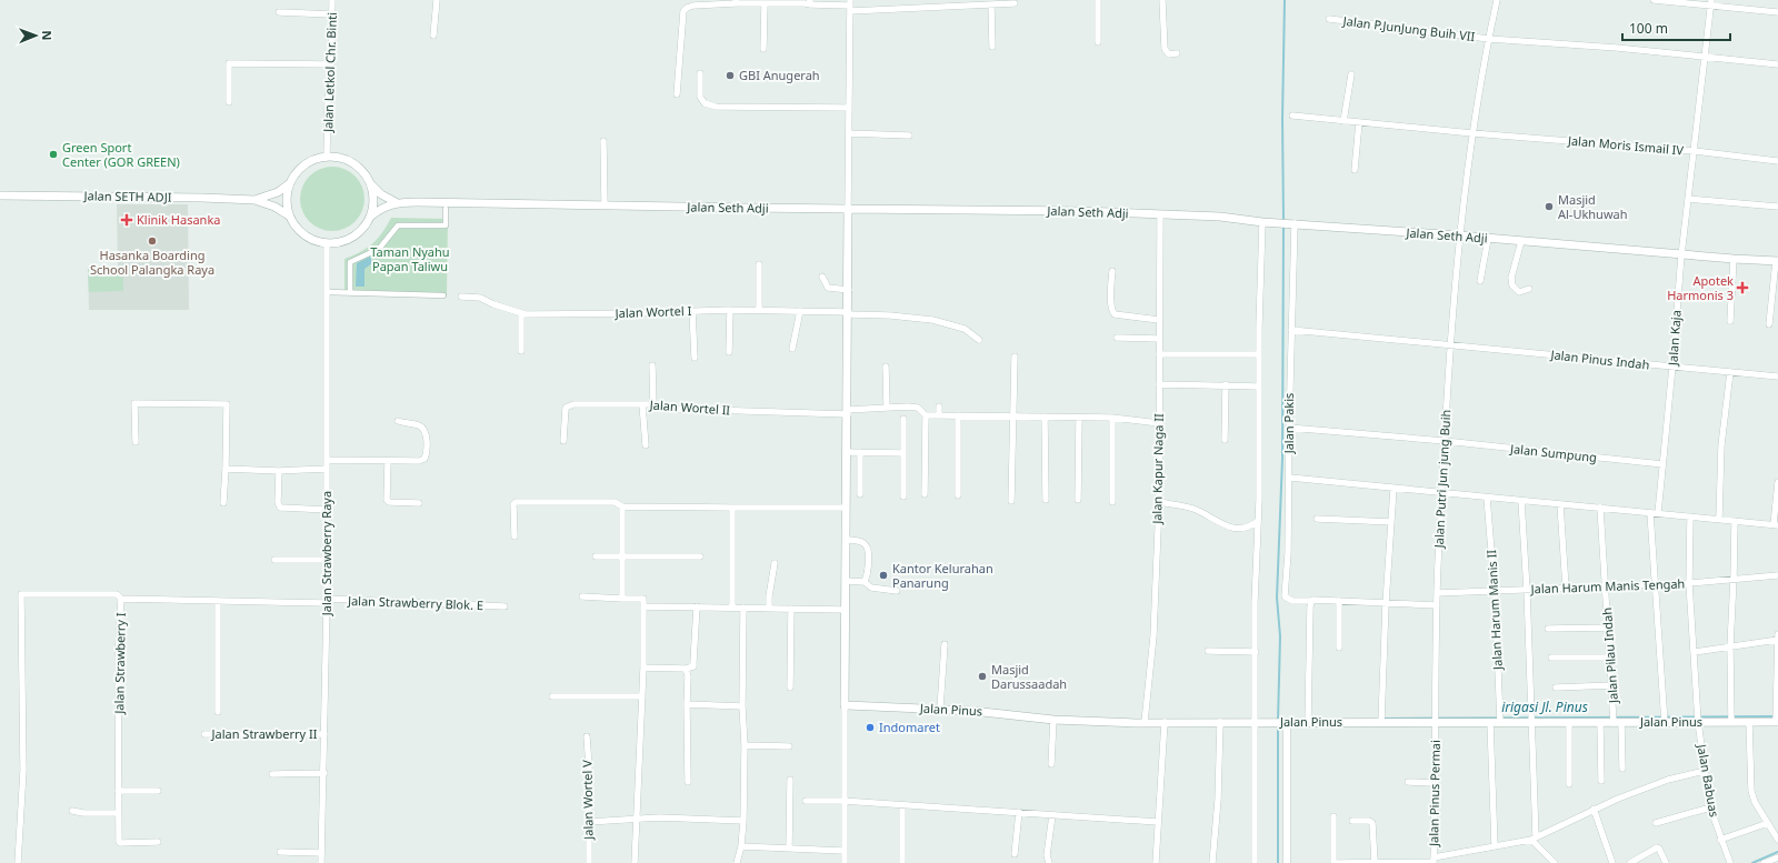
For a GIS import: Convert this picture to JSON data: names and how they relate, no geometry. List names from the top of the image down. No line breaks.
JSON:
{"streets":{"street":["Jalan P.JunJung Buih VII","Jalan Letkol Chr. Binti","Jalan Moris Ismail IV","Jalan SETH ADJI","Jalan Seth Adji","Jalan Wortel I","Jalan Kaja","Jalan Pinus Indah","Jalan Wortel II","Jalan Pakis","Jalan Sumpung","Jalan Kapur Naga II","Jalan Putri Jun jung Buih","Jalan Strawberry Raya","Jalan Harum Manis Tengah","Jalan Strawberry Blok. E","Jalan Harum Manis II","Jalan Pilau Indah","Jalan Strawberry I","Jalan Pinus","Jalan Strawberry II","Jalan Babuas","Jalan Pinus Permai","Jalan Wortel V"]},"crossings":[["Jalan P.JunJung Buih VII","Jalan Kaja"],["Jalan P.JunJung Buih VII","Jalan Putri Jun jung Buih"],["Jalan Letkol Chr. Binti","Jalan Strawberry Raya"],["Jalan Moris Ismail IV","Jalan Kaja"],["Jalan Moris Ismail IV","Jalan Putri Jun jung Buih"],["Jalan Seth Adji","Jalan Kaja"],["Jalan Seth Adji","Jalan Pakis"],["Jalan Seth Adji","Jalan Kapur Naga II"],["Jalan Seth Adji","Jalan Putri Jun jung Buih"],["Jalan Kaja","Jalan Pinus Indah"],["Jalan Kaja","Jalan Sumpung"],["Jalan Pinus Indah","Jalan Pakis"],["Jalan Pinus Indah","Jalan Putri Jun jung Buih"],["Jalan Pakis","Jalan Sumpung"],["Jalan Sumpung","Jalan Putri Jun jung Buih"],["Jalan Kapur Naga II","Jalan Pinus"],["Jalan Putri Jun jung Buih","Jalan Harum Manis Tengah"],["Jalan Putri Jun jung Buih","Jalan Pinus"],["Jalan Putri Jun jung Buih","Jalan Pinus Permai"],["Jalan Strawberry Raya","Jalan Strawberry Blok. E"],["Jalan Strawberry Raya","Jalan Strawberry I"],["Jalan Strawberry Raya","Jalan Strawberry II"],["Jalan Harum Manis Tengah","Jalan Harum Manis II"],["Jalan Harum Manis Tengah","Jalan Pilau Indah"],["Jalan Harum Manis Tengah","Jalan Babuas"],["Jalan Strawberry Blok. E","Jalan Strawberry I"],["Jalan Harum Manis II","Jalan Pinus"],["Jalan Pilau Indah","Jalan Pinus"],["Jalan Pinus","Jalan Babuas"],["Jalan Pinus","Jalan Pinus Permai"]],"water":["irigasi Jl. Pinus"],"parks":["Taman Nyahu Papan Taliwu"],"places":{"other":["GBI Anugerah","Green Sport Center (GOR GREEN)","Masjid Al-Ukhuwah","Hasanka Boarding School Palangka Raya","Kantor Kelurahan Panarung","Masjid Darussaadah","Indomaret"],"health":["Klinik Hasanka","Apotek Harmonis 3"]},"scale_bar":"100 m","north":"right"}
